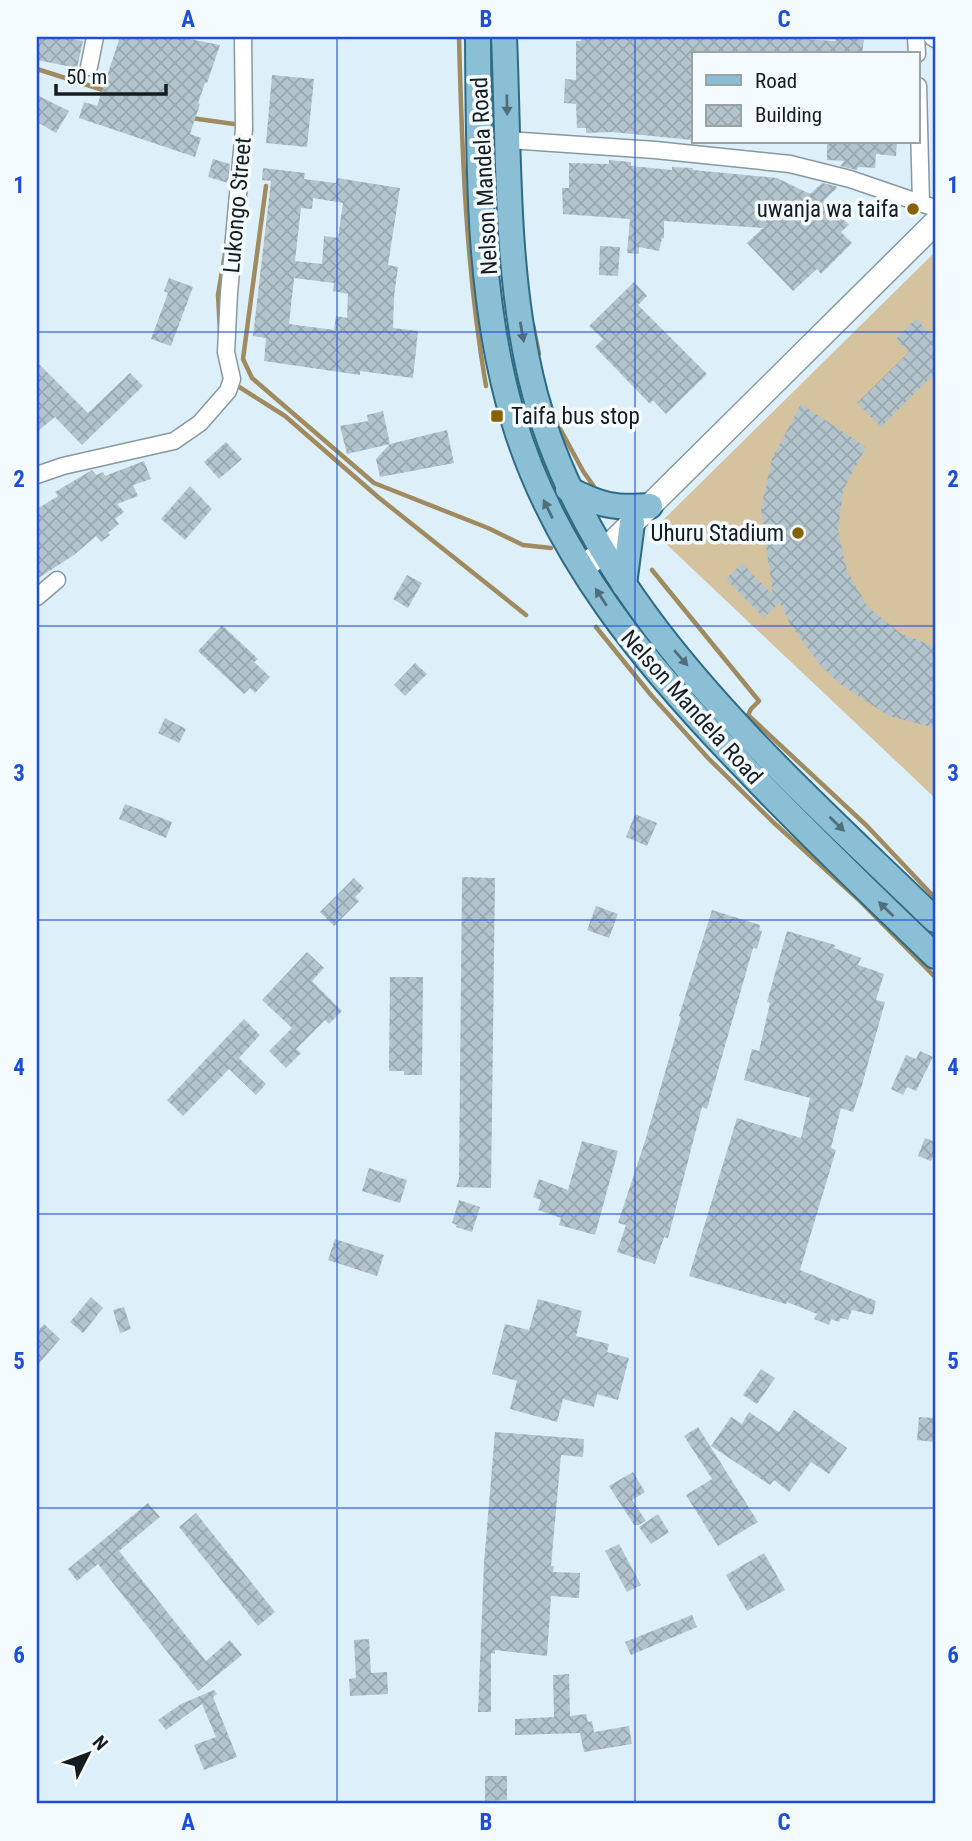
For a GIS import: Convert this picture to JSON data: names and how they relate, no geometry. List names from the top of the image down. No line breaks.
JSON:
{"streets":{"main road":["Nelson Mandela Road"],"street":["Lukongo Street"]},"places":{"other":["uwanja wa taifa","Uhuru Stadium"],"transit":["Taifa bus stop"]},"legend":["Road","Building"],"scale_bar":"50 m","north":"top right","grid":{"columns":["A","B","C"],"rows":["1","2","3","4","5","6"]}}
